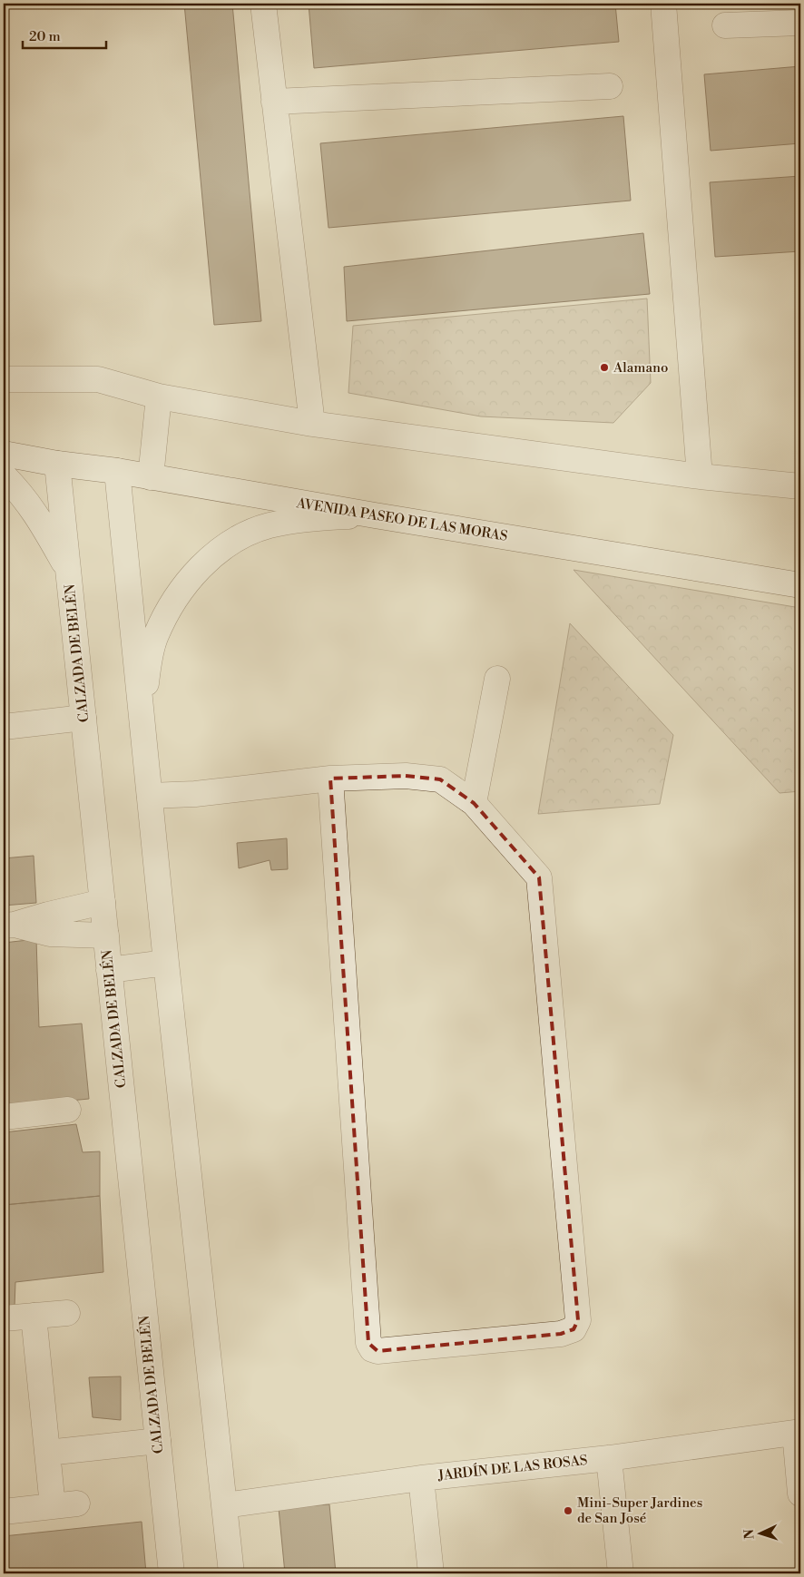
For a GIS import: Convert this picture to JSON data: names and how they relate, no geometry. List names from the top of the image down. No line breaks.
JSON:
{"streets":{"street":["AVENIDA PASEO DE LAS MORAS","CALZADA DE BELÉN","JARDÍN DE LAS ROSAS"]},"crossings":[["AVENIDA PASEO DE LAS MORAS","CALZADA DE BELÉN"]],"places":["Alamano","Mini-Super Jardines de San José"],"scale_bar":"20 m","north":"left"}
